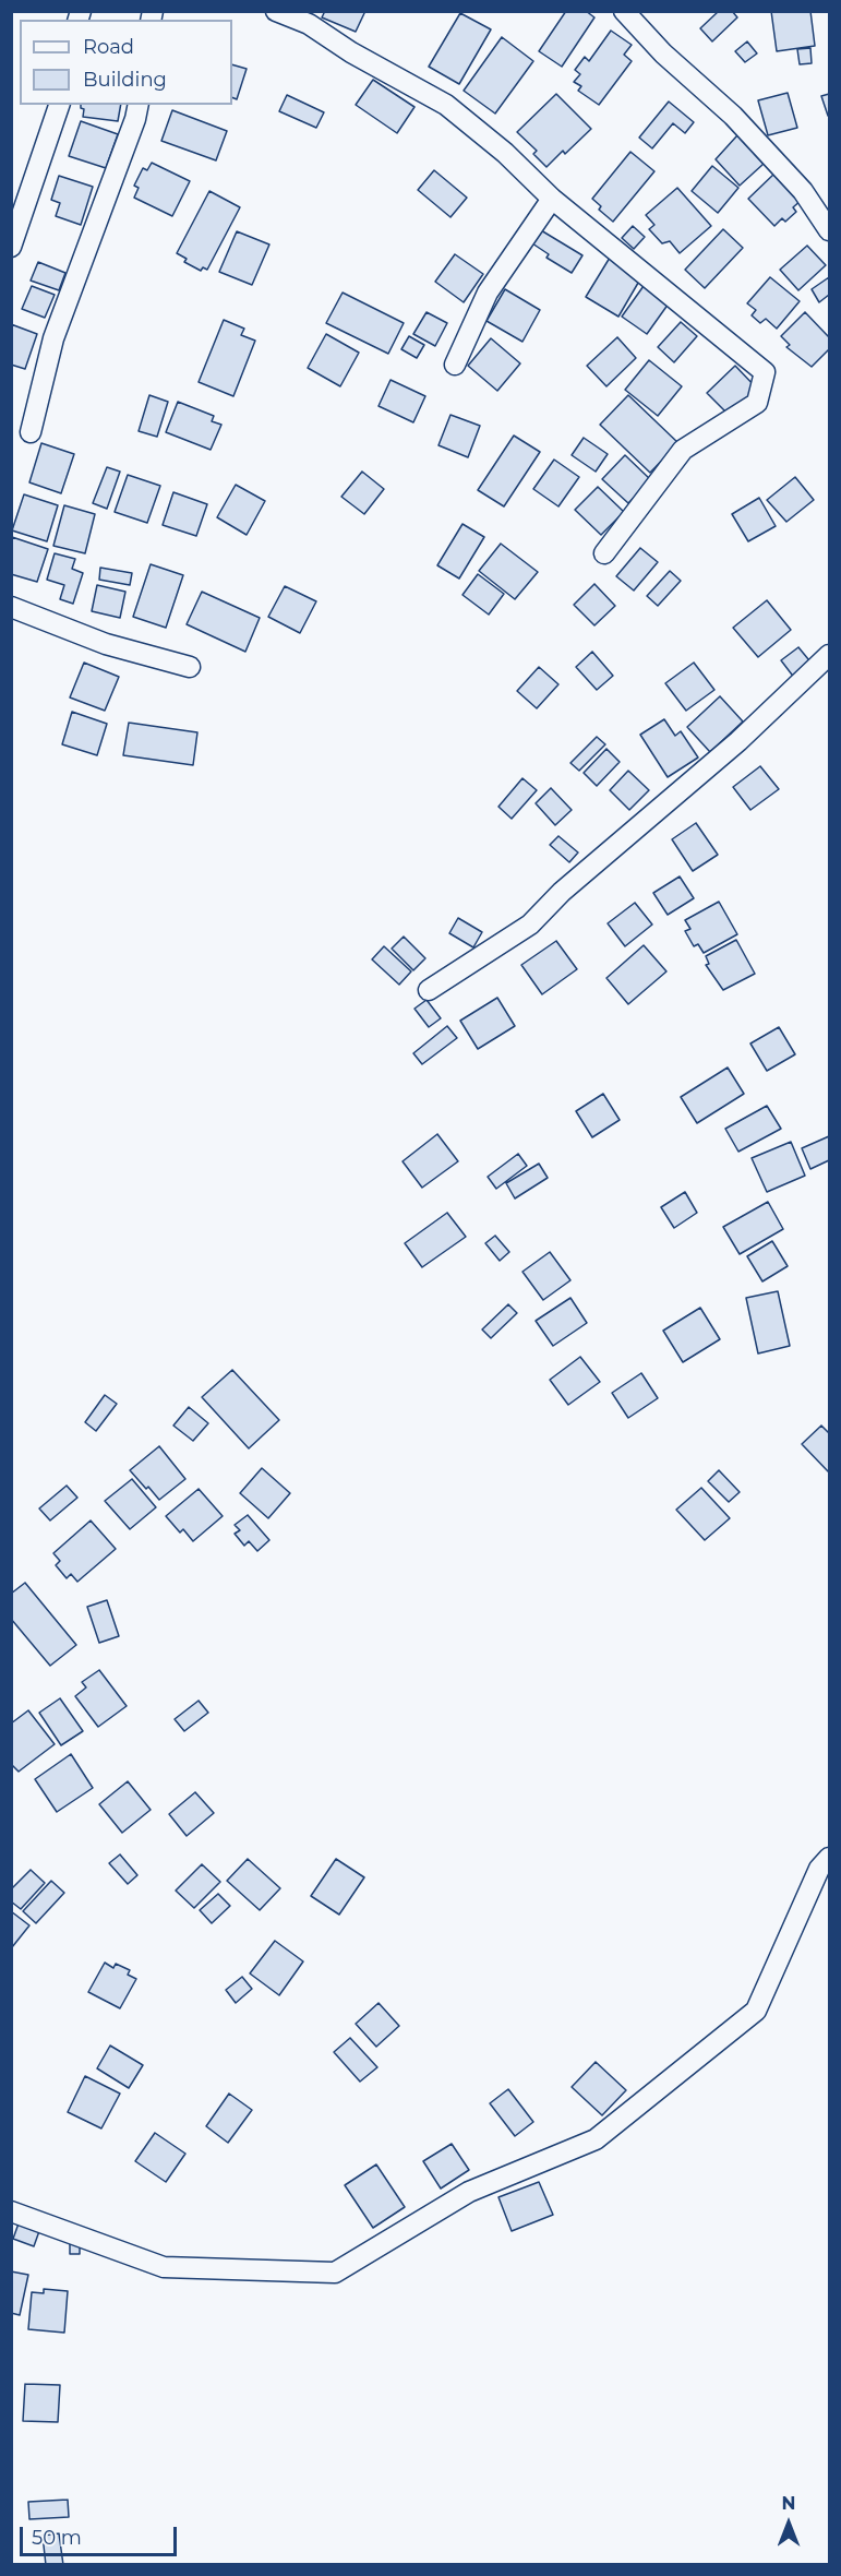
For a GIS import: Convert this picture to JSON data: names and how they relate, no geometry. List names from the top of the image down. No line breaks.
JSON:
{"legend":["Road","Building"],"scale_bar":"50 m","north":"top"}
